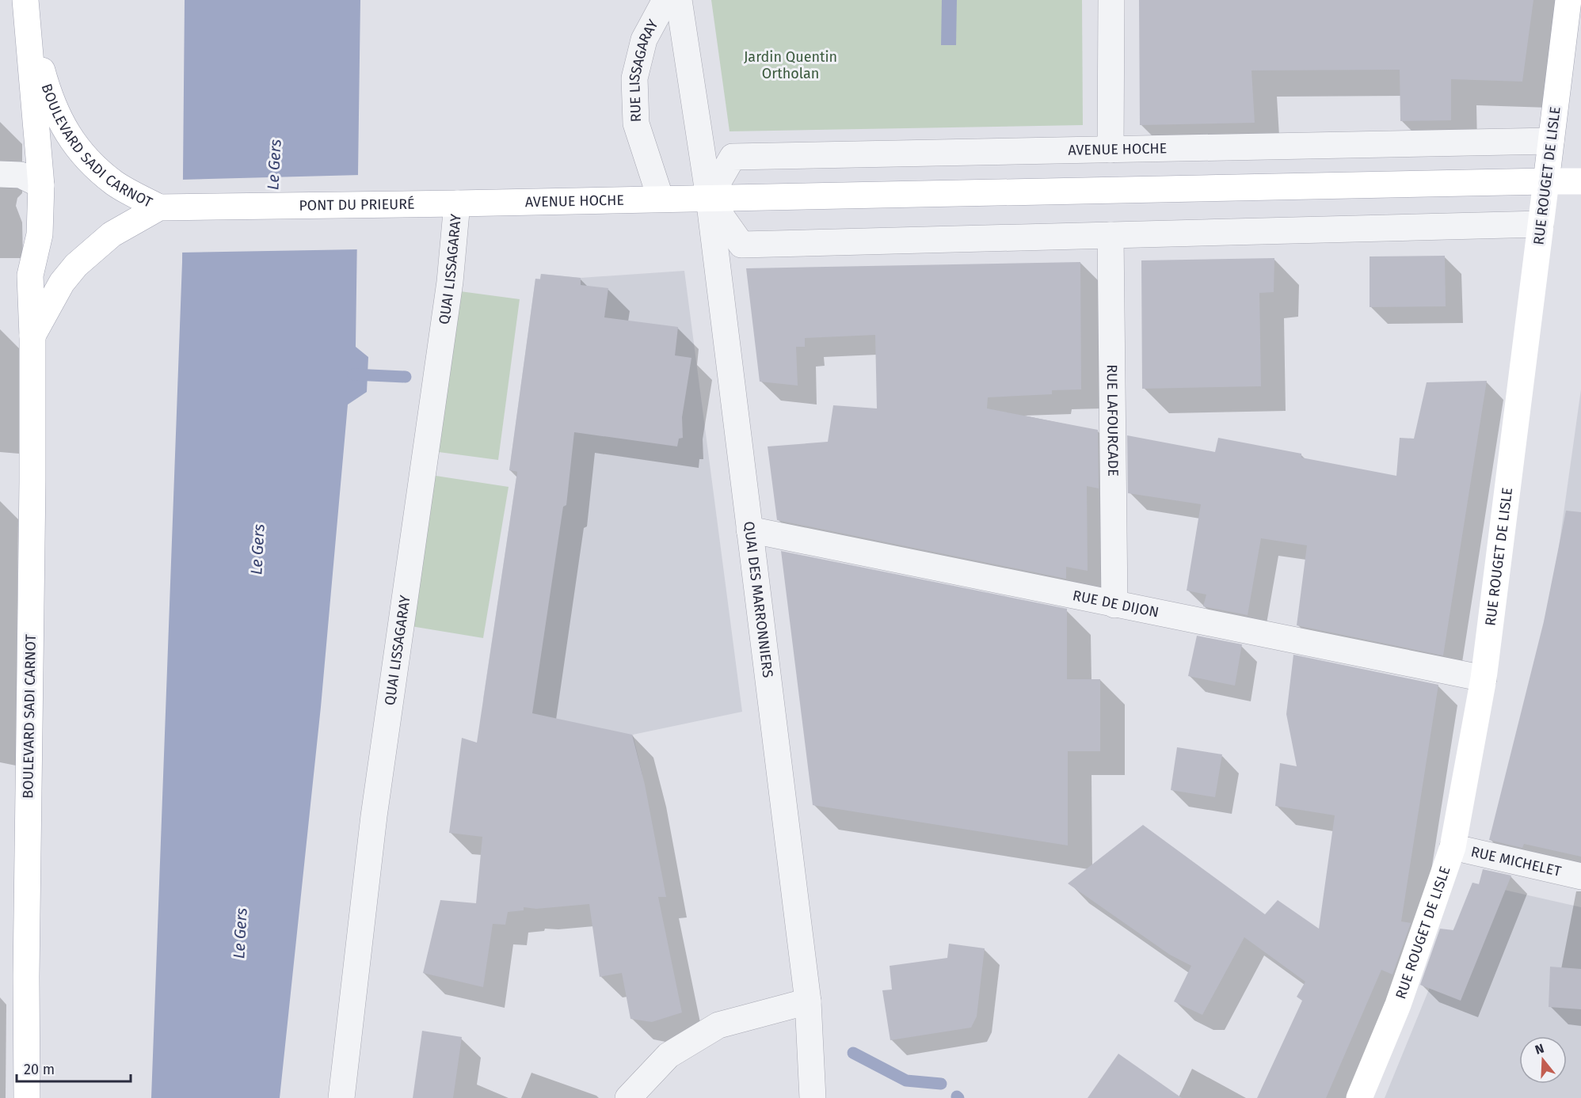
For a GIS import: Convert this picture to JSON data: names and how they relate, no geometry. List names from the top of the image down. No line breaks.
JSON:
{"streets":{"main road":["BOULEVARD SADI CARNOT","AVENUE HOCHE","RUE ROUGET DE LISLE","PONT DU PRIEURÉ"],"street":["RUE LISSAGARAY","QUAI LISSAGARAY","RUE LAFOURCADE","QUAI DES MARRONNIERS","RUE DE DIJON","RUE MICHELET"]},"crossings":[["RUE LISSAGARAY","AVENUE HOCHE"],["RUE LISSAGARAY","QUAI DES MARRONNIERS"],["BOULEVARD SADI CARNOT","PONT DU PRIEURÉ"],["AVENUE HOCHE","RUE ROUGET DE LISLE"],["AVENUE HOCHE","PONT DU PRIEURÉ"],["AVENUE HOCHE","QUAI LISSAGARAY"],["AVENUE HOCHE","QUAI DES MARRONNIERS"],["RUE ROUGET DE LISLE","RUE DE DIJON"],["RUE ROUGET DE LISLE","RUE MICHELET"],["PONT DU PRIEURÉ","QUAI LISSAGARAY"],["RUE LAFOURCADE","RUE DE DIJON"],["QUAI DES MARRONNIERS","RUE DE DIJON"]],"water":["Le Gers"],"parks":["Jardin Quentin Ortholan"],"scale_bar":"20 m","north":"top"}
